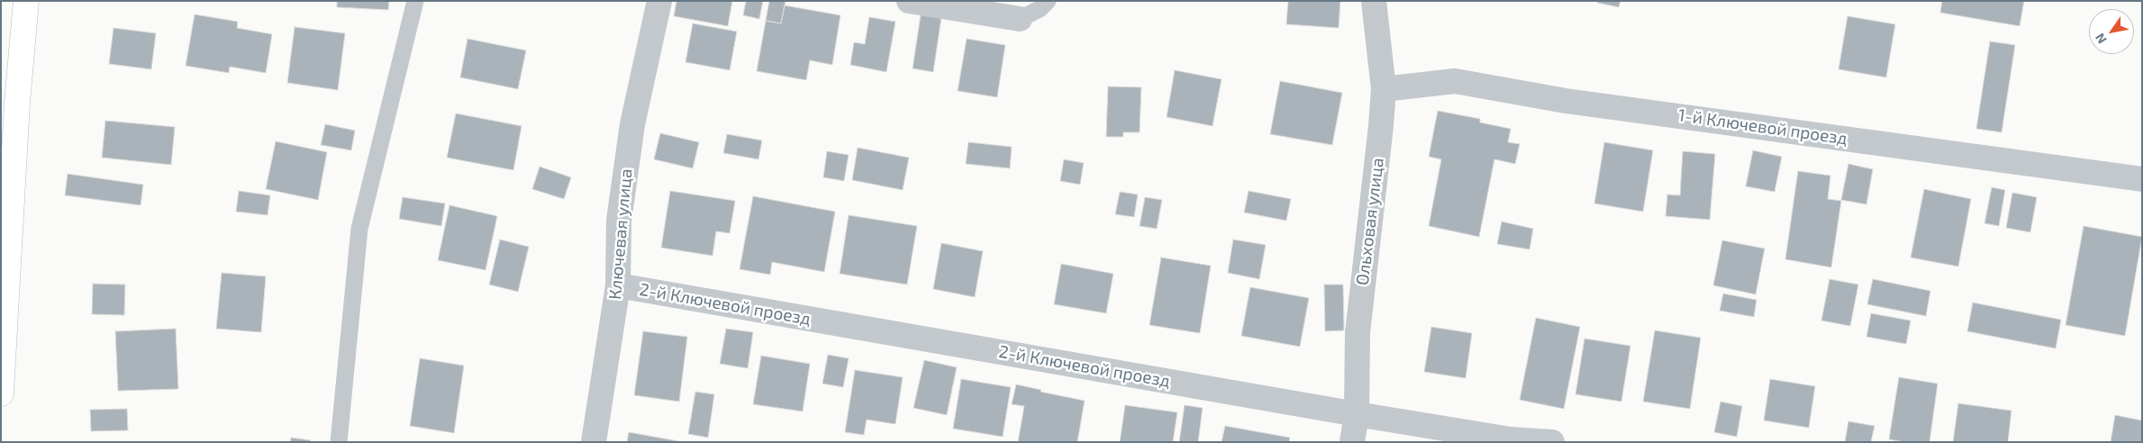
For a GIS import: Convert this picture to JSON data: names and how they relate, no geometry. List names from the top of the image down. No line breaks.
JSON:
{"streets":{"street":["1-й Ключевой проезд","Ольховая улица","Ключевая улица","2-й Ключевой проезд"]},"crossings":[["1-й Ключевой проезд","Ольховая улица"],["Ольховая улица","2-й Ключевой проезд"],["Ключевая улица","2-й Ключевой проезд"]],"north":"bottom left"}
